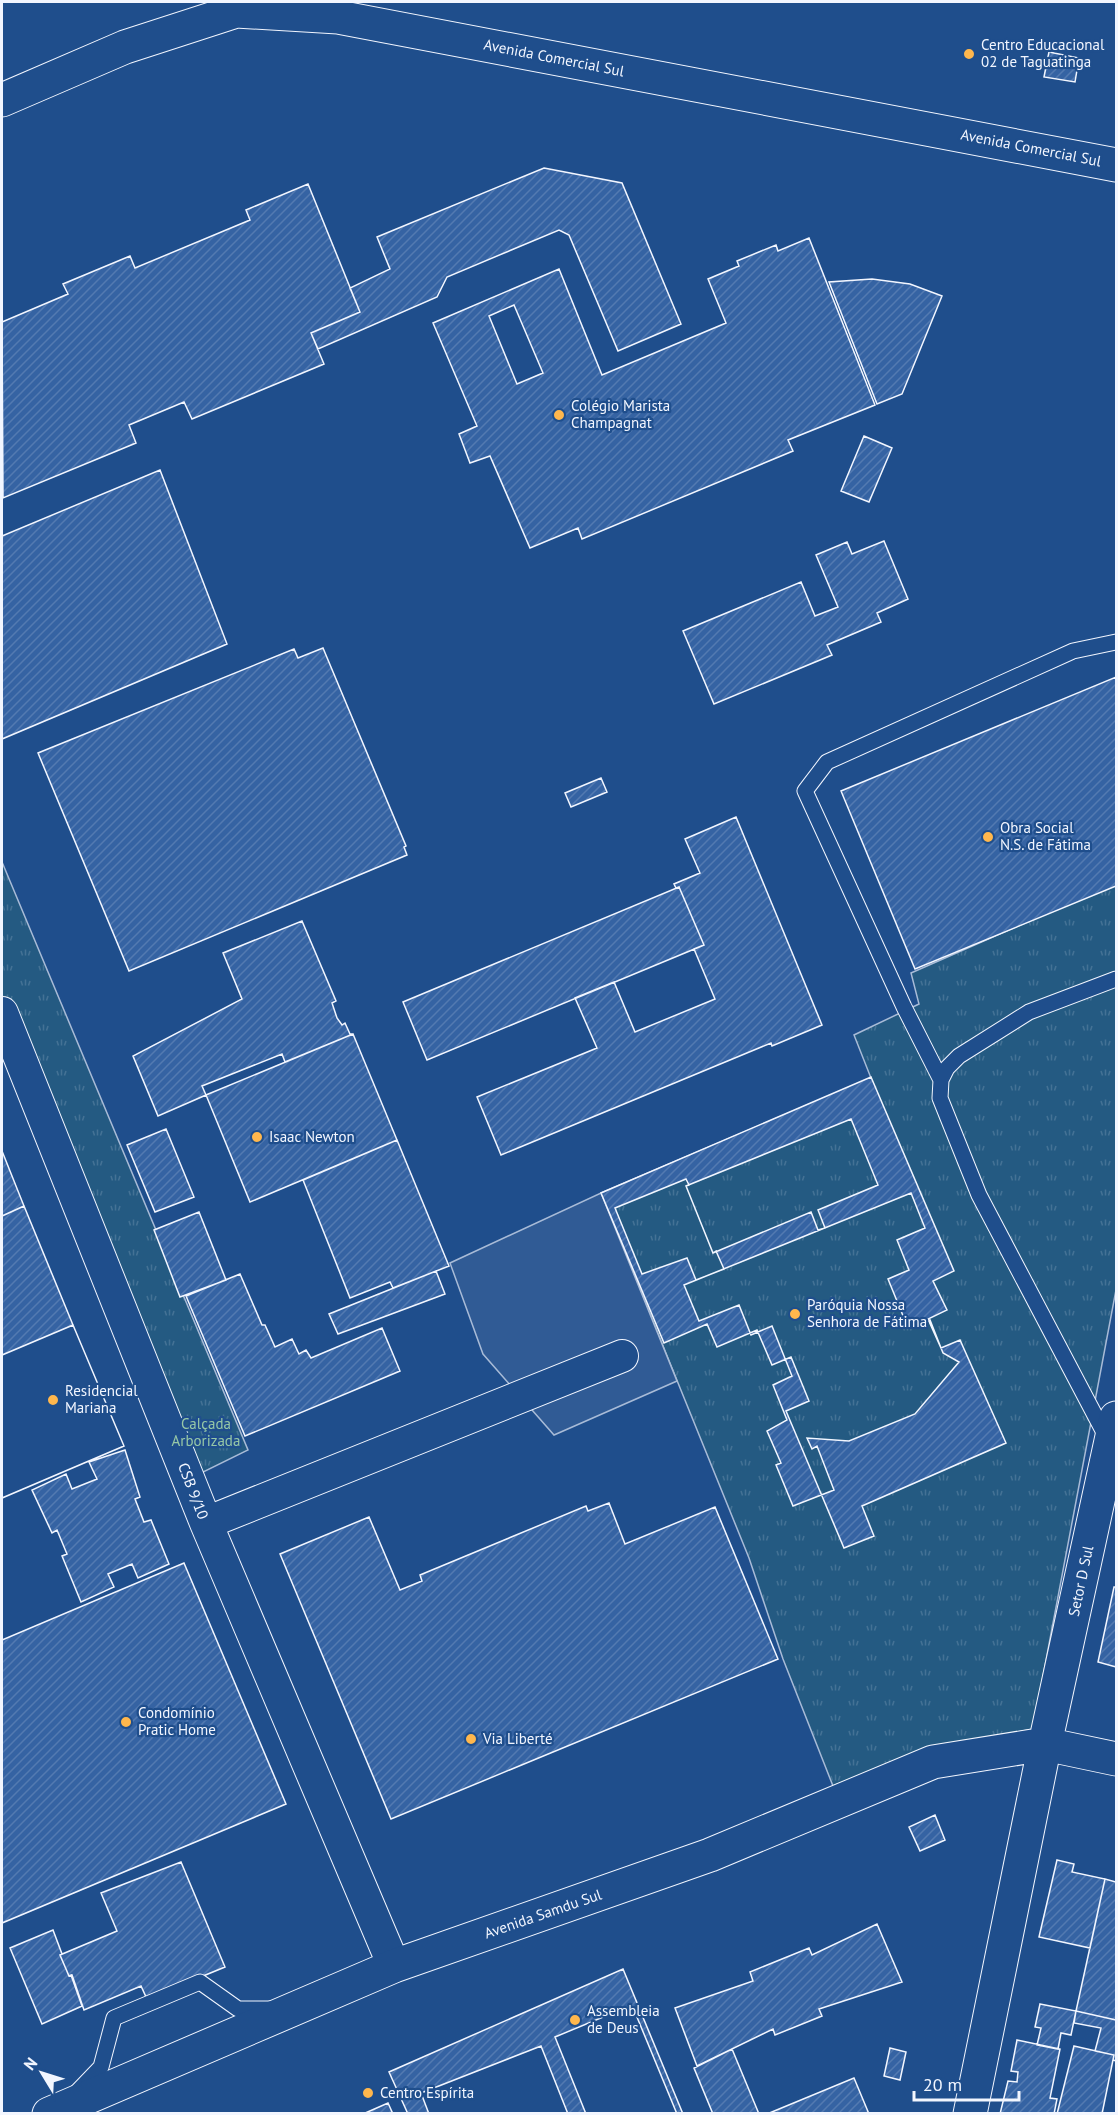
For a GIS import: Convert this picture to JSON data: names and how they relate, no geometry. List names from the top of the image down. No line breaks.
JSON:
{"streets":{"main road":["Avenida Comercial Sul","Setor D Sul","Avenida Samdu Sul"],"street":["CSB 9/10"]},"crossings":[["CSB 9/10","Avenida Samdu Sul"],["Setor D Sul","Avenida Samdu Sul"]],"parks":["Calçada Arborizada"],"places":["Centro Educacional 02 de Taguatinga","Colégio Marista Champagnat","Obra Social N.S. de Fátima","Isaac Newton","Paróquia Nossa Senhora de Fátima","Residencial Mariana","Condomínio Pratic Home","Via Liberté","Assembleia de Deus","Centro Espírita"],"scale_bar":"20 m","north":"top left"}
